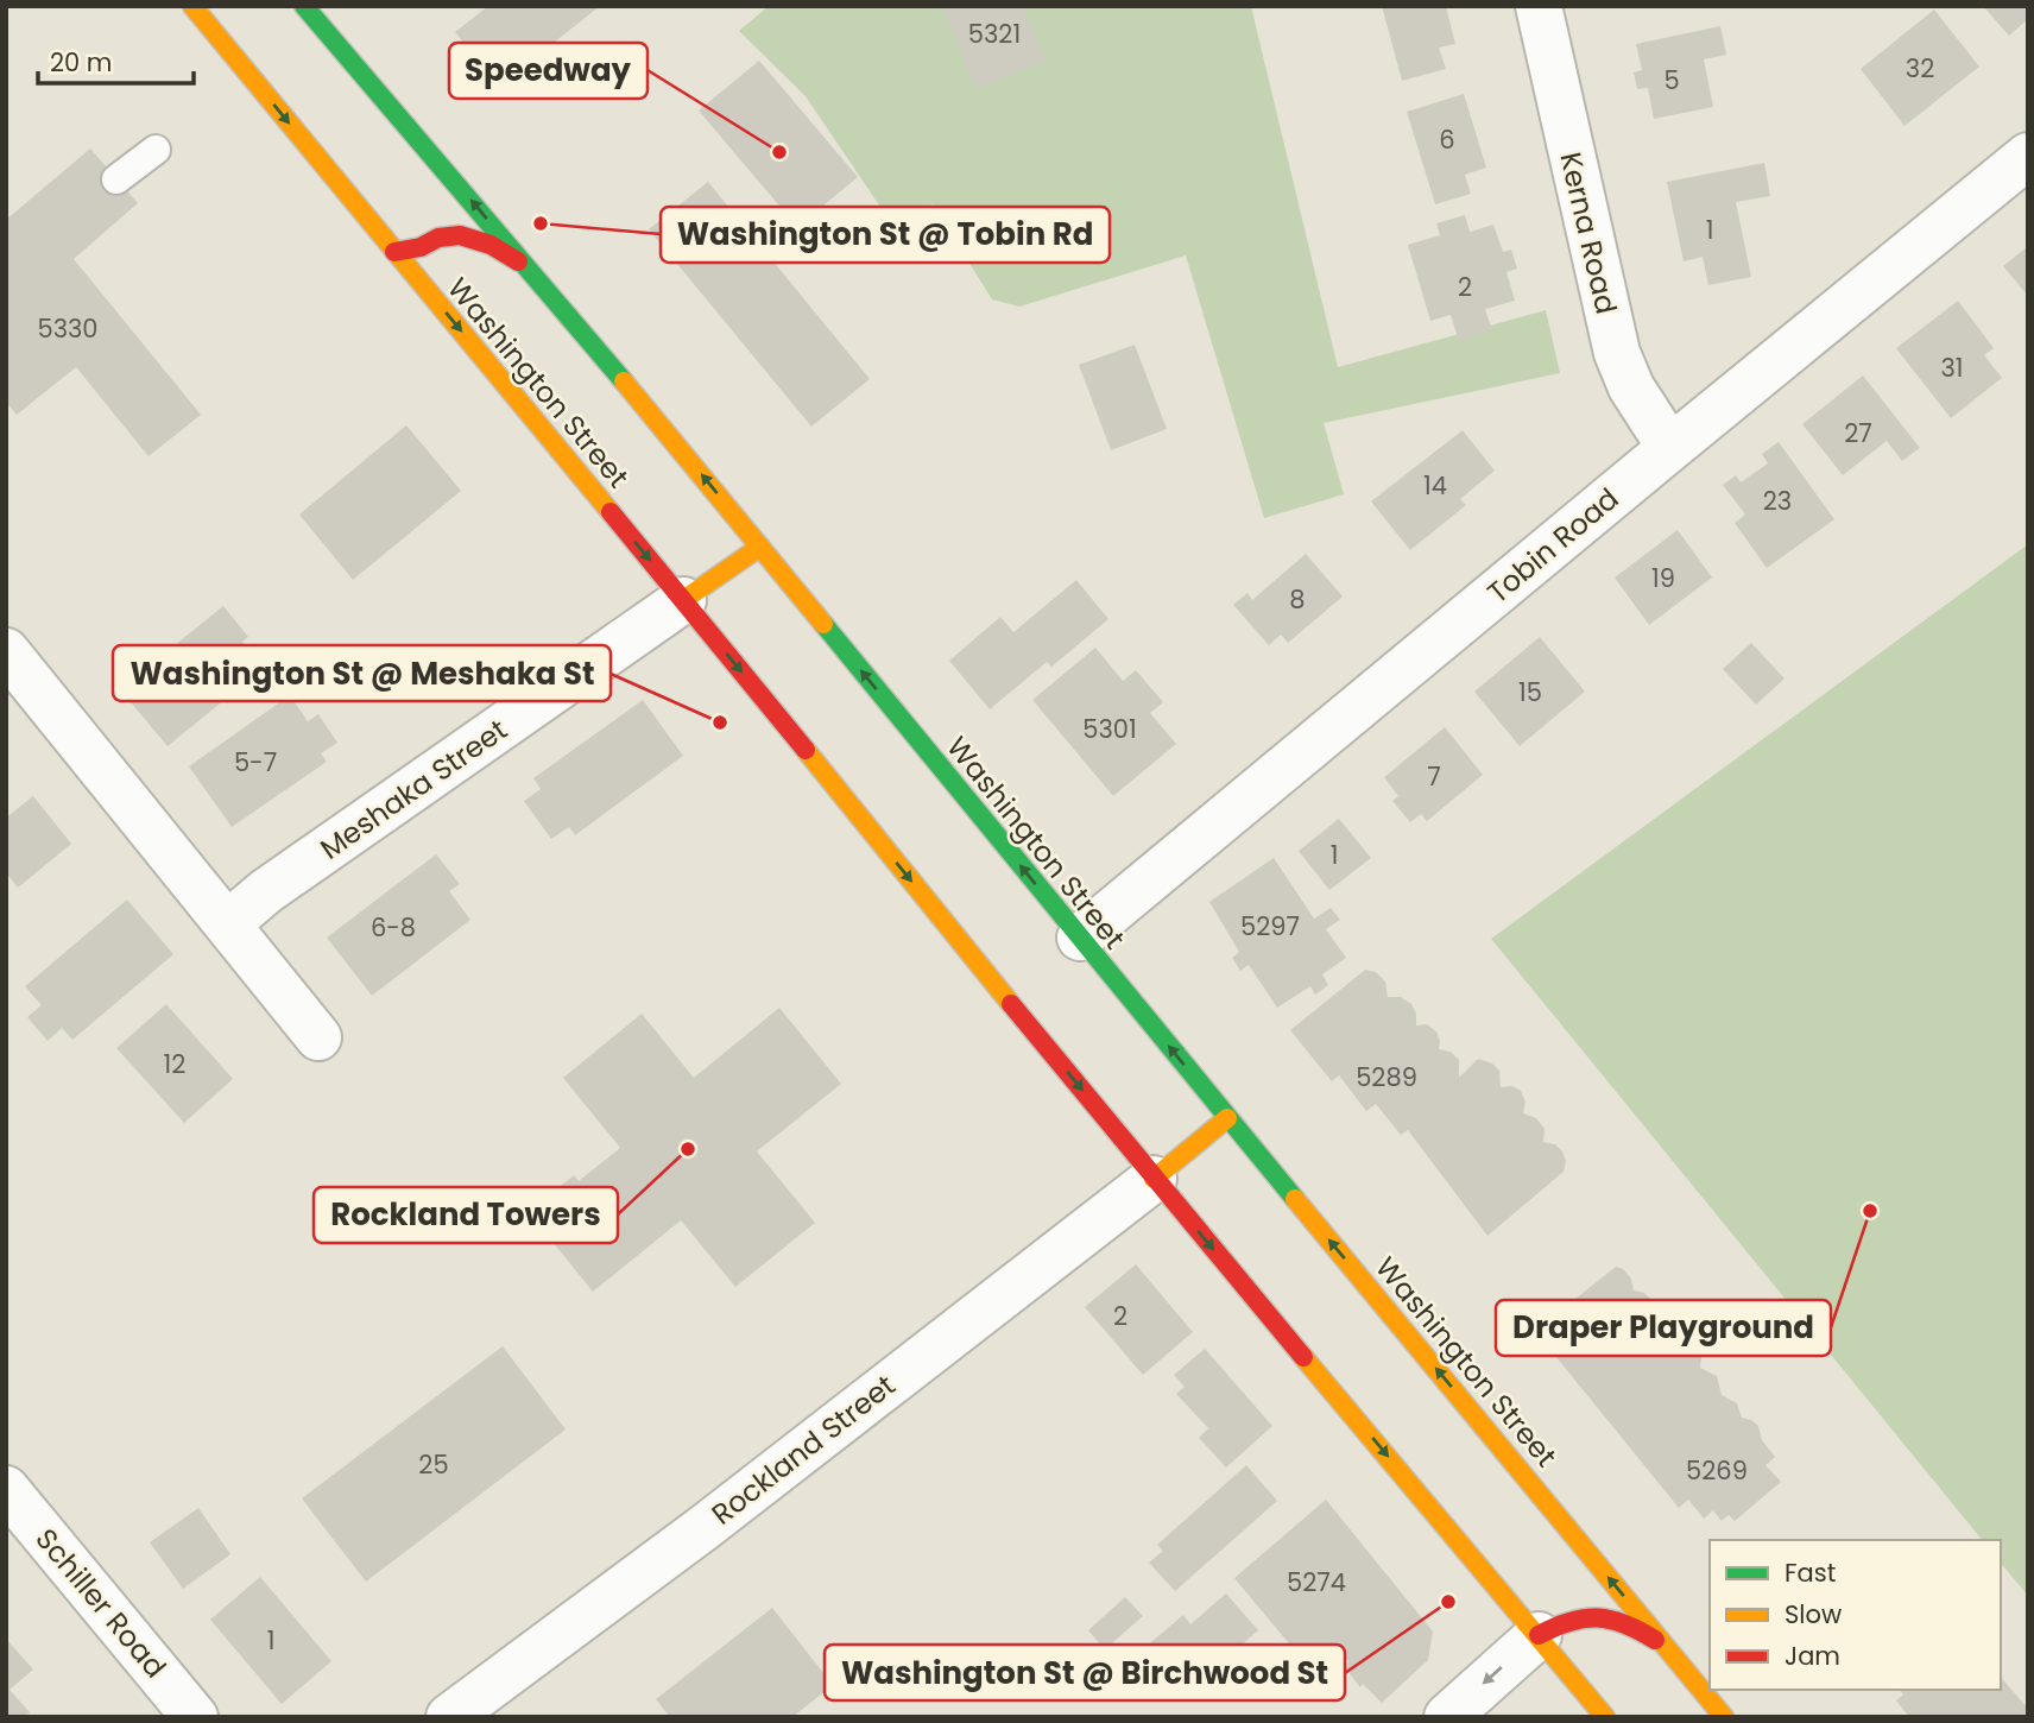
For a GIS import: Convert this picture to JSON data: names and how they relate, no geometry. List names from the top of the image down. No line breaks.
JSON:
{"streets":{"main road":["Washington Street"],"street":["Kerna Road","Tobin Road","Meshaka Street","Rockland Street","Schiller Road"]},"crossings":[["Kerna Road","Tobin Road"],["Washington Street","Tobin Road"],["Washington Street","Meshaka Street"],["Washington Street","Rockland Street"]],"places":["Speedway","Washington St @ Tobin Rd","Washington St @ Meshaka St","Rockland Towers","Draper Playground","Washington St @ Birchwood St"],"house_numbers":["5321","32","5","6","1","2","5330","31","27","14","23","19","8","15","5301","5-7","7","1","5297","6-8","12","5289","2","25","5269","5274","1"],"legend":["Fast","Slow","Jam"],"scale_bar":"20 m"}
